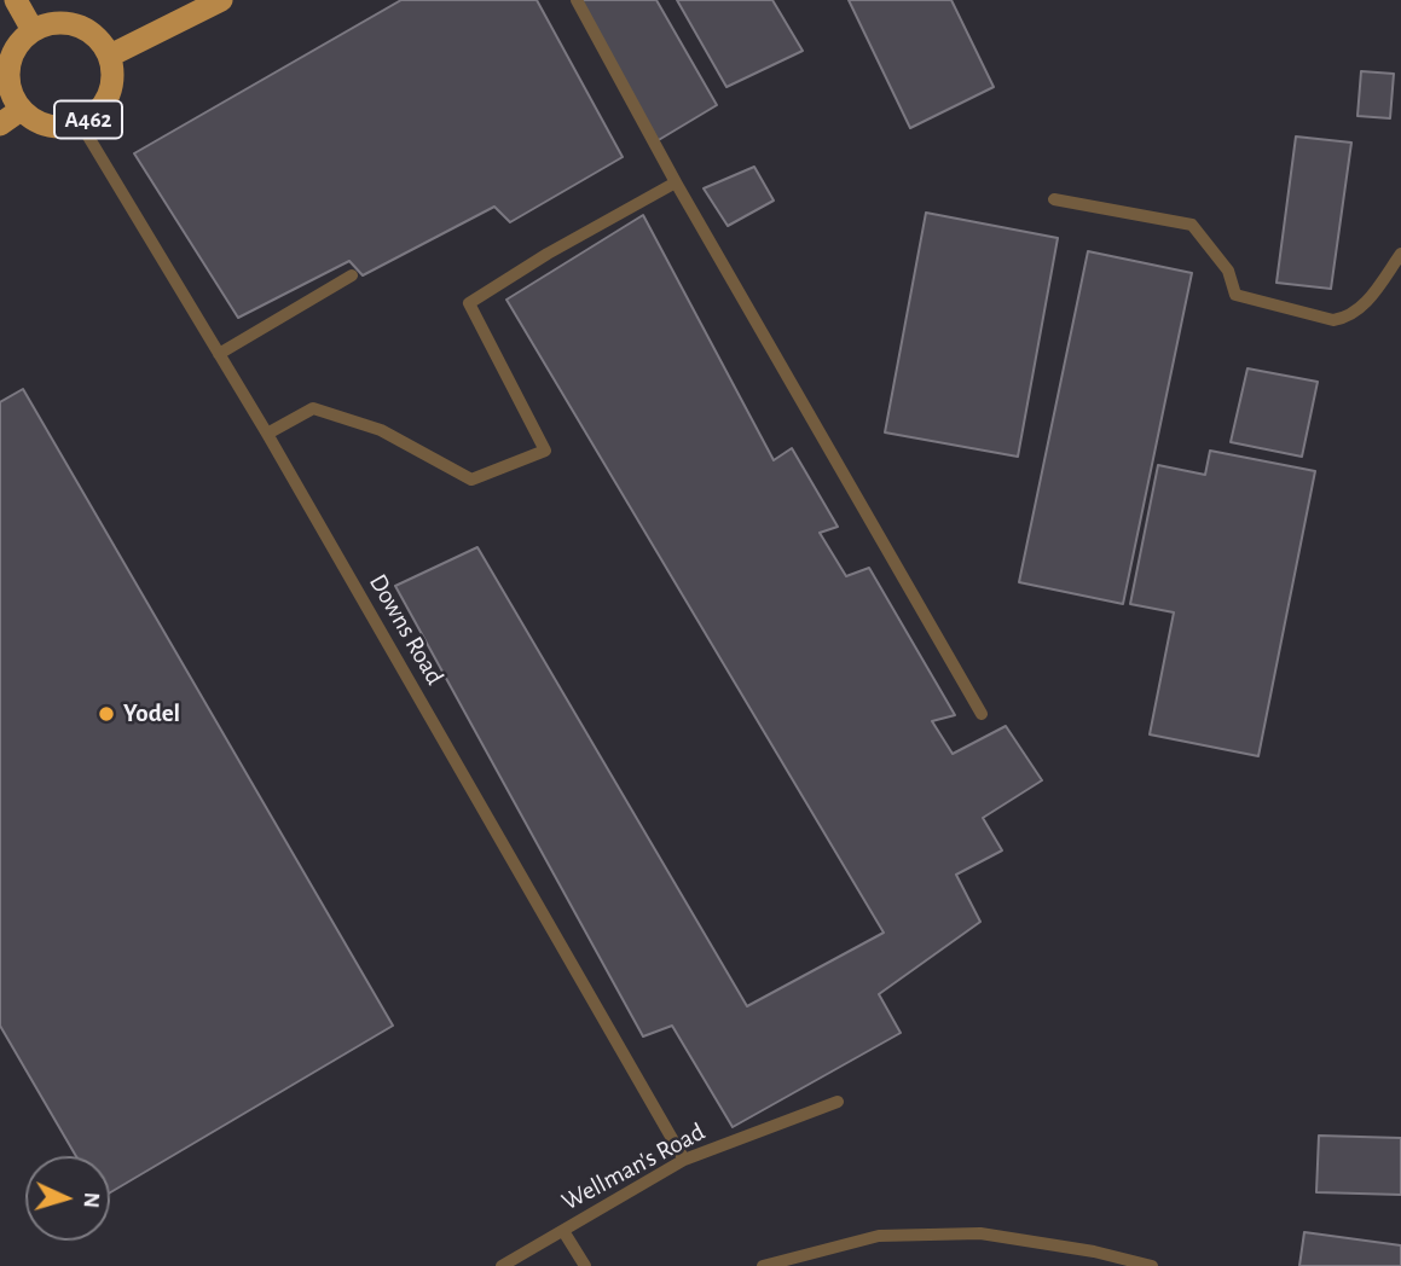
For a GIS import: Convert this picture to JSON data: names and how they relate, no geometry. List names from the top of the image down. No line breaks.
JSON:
{"streets":{"main road":["A462"],"lane":["Downs Road","Wellman's Road"]},"crossings":[["A462","Downs Road"],["Downs Road","Wellman's Road"]],"places":["Yodel"],"north":"right"}
